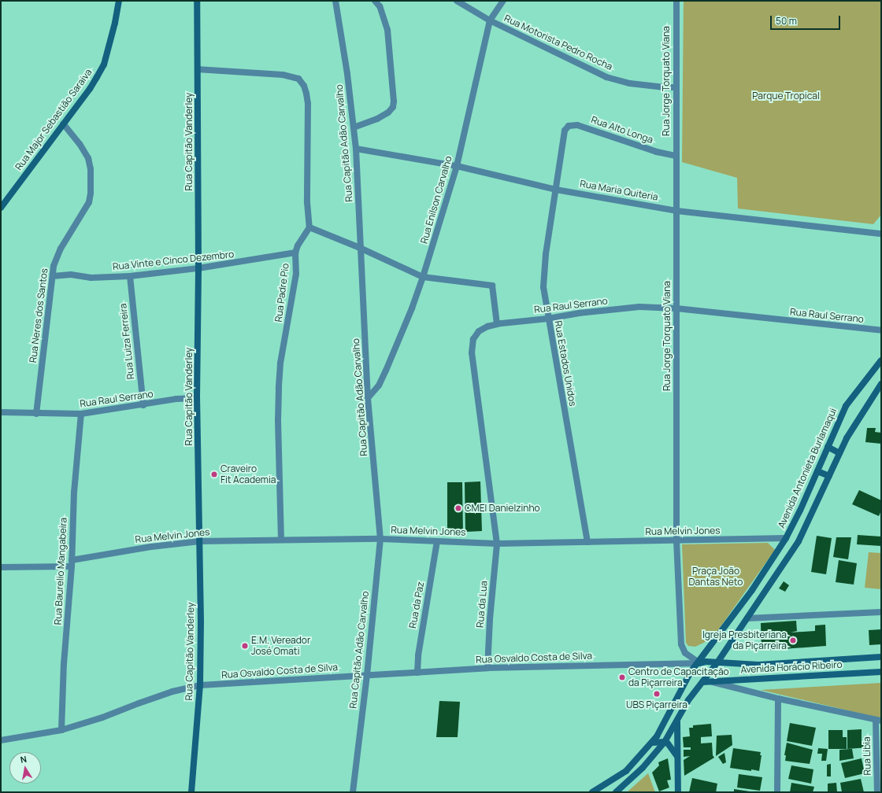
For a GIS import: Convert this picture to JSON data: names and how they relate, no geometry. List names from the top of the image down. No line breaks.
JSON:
{"streets":{"street":["Rua Motorista Pedro Rocha","Rua Jorge Torquato Viana","Rua Major Sebastião Saraiva","Rua Alto Longa","Rua Capitão Vanderley","Rua Capitão Adão Carvalho","Rua Maria Quiteria","Rua Enilson Carvalho","Rua Vinte e Cinco Dezembro","Rua Padre Pio","Rua Raul Serrano","Rua Neres dos Santos","Rua Luiza Ferreira","Rua Estados Unidos","Avenida Antonieta Burlamaqui","Rua Melvin Jones","Rua Baurelio Mangabeira","Rua da Lua","Rua da Paz","Rua Osvaldo Costa de Silva","Avenida Horácio Ribeiro","Rua Libia"]},"crossings":[["Rua Motorista Pedro Rocha","Rua Jorge Torquato Viana"],["Rua Motorista Pedro Rocha","Rua Enilson Carvalho"],["Rua Jorge Torquato Viana","Rua Alto Longa"],["Rua Jorge Torquato Viana","Rua Maria Quiteria"],["Rua Jorge Torquato Viana","Rua Raul Serrano"],["Rua Jorge Torquato Viana","Avenida Antonieta Burlamaqui"],["Rua Jorge Torquato Viana","Rua Melvin Jones"],["Rua Jorge Torquato Viana","Rua Osvaldo Costa de Silva"],["Rua Jorge Torquato Viana","Avenida Horácio Ribeiro"],["Rua Major Sebastião Saraiva","Rua Neres dos Santos"],["Rua Alto Longa","Rua Estados Unidos"],["Rua Capitão Vanderley","Rua Vinte e Cinco Dezembro"],["Rua Capitão Vanderley","Rua Raul Serrano"],["Rua Capitão Vanderley","Rua Melvin Jones"],["Rua Capitão Vanderley","Rua Osvaldo Costa de Silva"],["Rua Capitão Adão Carvalho","Rua Maria Quiteria"],["Rua Capitão Adão Carvalho","Rua Enilson Carvalho"],["Rua Capitão Adão Carvalho","Rua Melvin Jones"],["Rua Capitão Adão Carvalho","Rua Osvaldo Costa de Silva"],["Rua Maria Quiteria","Rua Enilson Carvalho"],["Rua Maria Quiteria","Rua Estados Unidos"],["Rua Vinte e Cinco Dezembro","Rua Padre Pio"],["Rua Vinte e Cinco Dezembro","Rua Neres dos Santos"],["Rua Vinte e Cinco Dezembro","Rua Luiza Ferreira"],["Rua Padre Pio","Rua Melvin Jones"],["Rua Raul Serrano","Rua Neres dos Santos"],["Rua Raul Serrano","Rua Luiza Ferreira"],["Rua Raul Serrano","Rua Estados Unidos"],["Rua Raul Serrano","Rua Melvin Jones"],["Rua Raul Serrano","Rua Baurelio Mangabeira"],["Rua Raul Serrano","Rua da Lua"],["Rua Estados Unidos","Rua Melvin Jones"],["Avenida Antonieta Burlamaqui","Rua Melvin Jones"],["Avenida Antonieta Burlamaqui","Rua Osvaldo Costa de Silva"],["Avenida Antonieta Burlamaqui","Avenida Horácio Ribeiro"],["Rua Melvin Jones","Rua Baurelio Mangabeira"],["Rua Melvin Jones","Rua da Lua"],["Rua Melvin Jones","Rua da Paz"],["Rua Baurelio Mangabeira","Rua Osvaldo Costa de Silva"],["Rua da Lua","Rua Osvaldo Costa de Silva"],["Rua da Paz","Rua Osvaldo Costa de Silva"],["Rua Osvaldo Costa de Silva","Avenida Horácio Ribeiro"]],"parks":["Parque Tropical","Praça João Dantas Neto"],"places":["Craveiro Fit Academia","CMEI Danielzinho","Igreja Presbiteriana da Piçarreira","E.M. Vereador José Omati","Centro de Capacitação da Piçarreira","UBS Piçarreira"],"scale_bar":"50 m","north":"top"}
